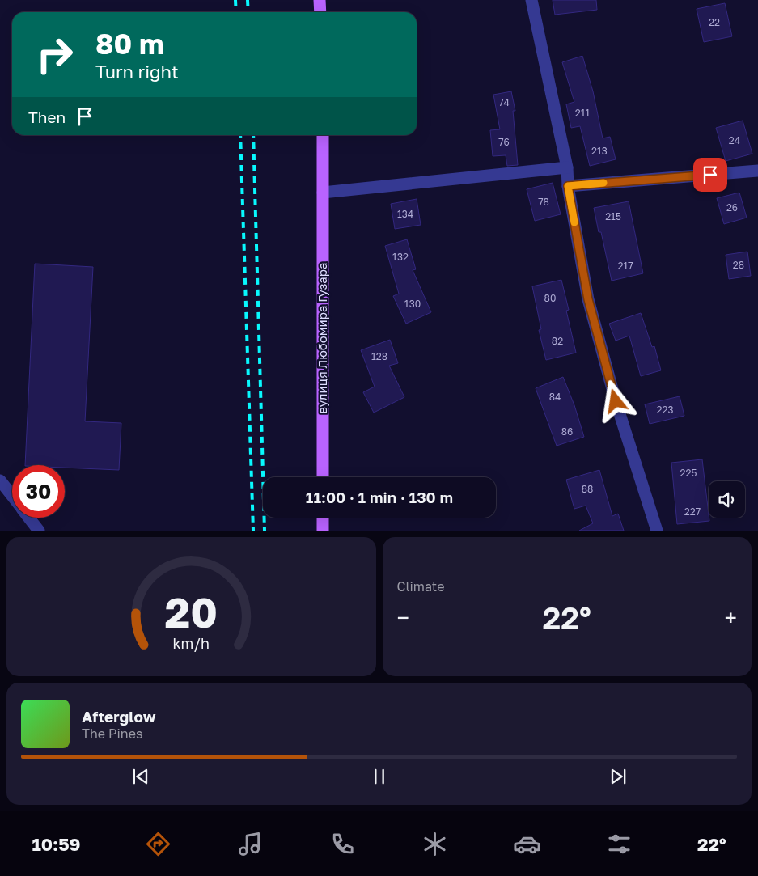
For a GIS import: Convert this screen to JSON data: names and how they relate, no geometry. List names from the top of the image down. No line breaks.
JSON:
{"streets":{"main road":["вулиця Любомира Гузара"]},"house_numbers":["22","74","211","24","76","213","78","26","134","215","132","28","217","80","130","82","128","84","223","86","225","88","227"],"page":{"turn":["80 m","Turn right"],"then":"Then","limit":"30","trip":"11:00 · 1 min · 130 m","tile":"Climate","heat":["−","22°","+"],"song":["Afterglow","The Pines"],"tabs":["10:59","22°"],"gauge":["20","km/h"]}}
